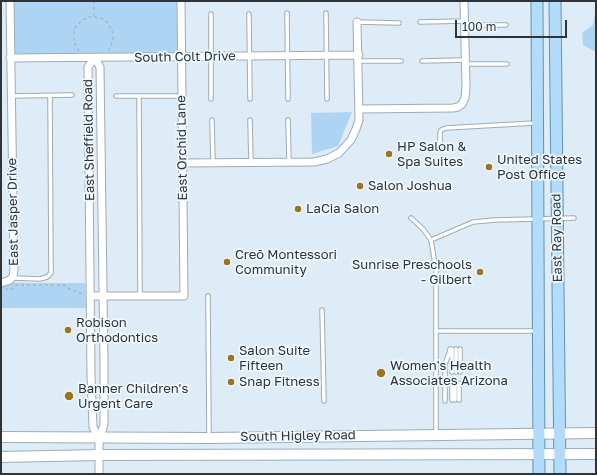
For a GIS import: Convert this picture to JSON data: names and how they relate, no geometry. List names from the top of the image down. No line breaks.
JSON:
{"streets":{"main road":["East Ray Road","South Higley Road"],"street":["South Colt Drive","East Sheffield Road","East Orchid Lane","East Jasper Drive"]},"crossings":[["South Colt Drive","East Sheffield Road"],["South Colt Drive","East Orchid Lane"],["South Colt Drive","East Jasper Drive"],["East Sheffield Road","South Higley Road"],["East Ray Road","South Higley Road"]],"places":["HP Salon & Spa Suites","United States Post Office","Salon Joshua","LaCia Salon","Creō Montessori Community","Sunrise Preschools - Gilbert","Robison Orthodontics","Salon Suite Fifteen","Women's Health Associates Arizona","Snap Fitness","Banner Children's Urgent Care"],"scale_bar":"100 m"}
